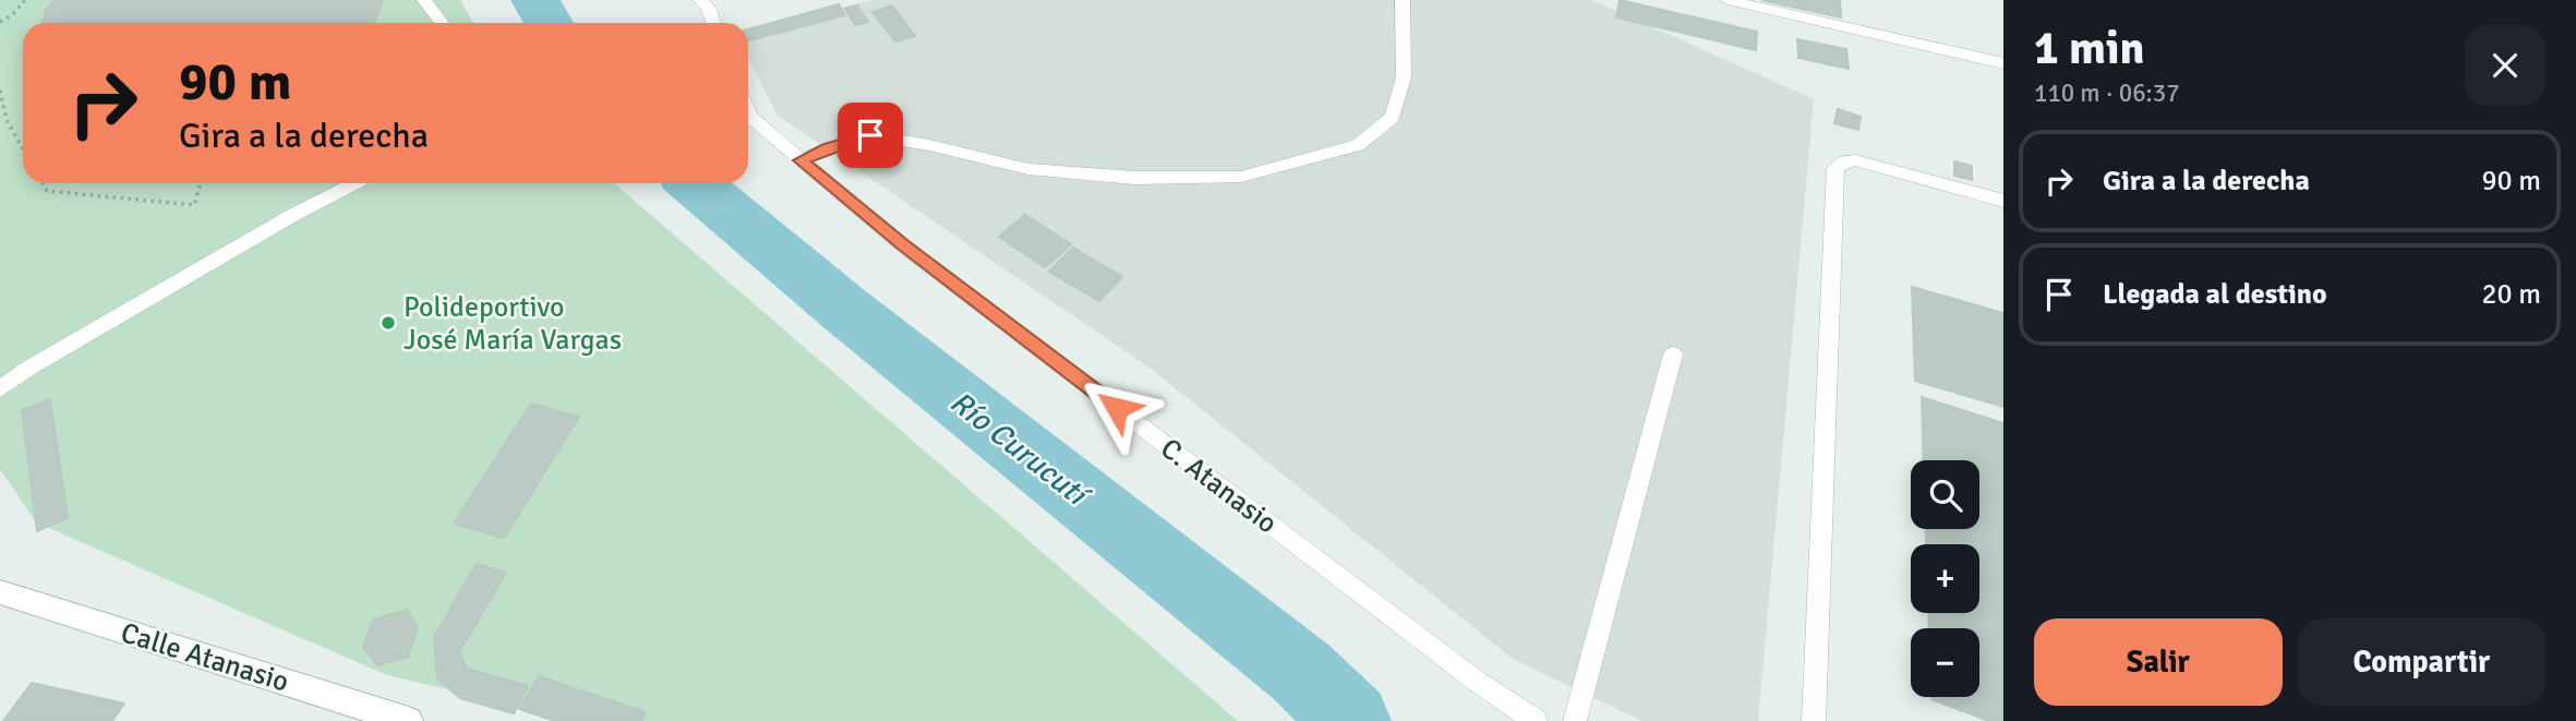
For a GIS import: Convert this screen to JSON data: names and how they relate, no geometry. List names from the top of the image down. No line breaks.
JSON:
{"streets":{"street":["Calle Atanasio"],"lane":["C. Atanasio"]},"water":["Río Curucutí"],"places":["Polideportivo José María Vargas"],"page":{"heading":["1 min","110 m · 06:37"],"turn":["90 m","Gira a la derecha"],"list":[{"name":"Gira a la derecha","value":"90 m"},{"name":"Llegada al destino","value":"20 m"}],"map_buttons":["+","−"],"buttons":["Salir","Compartir"]}}
